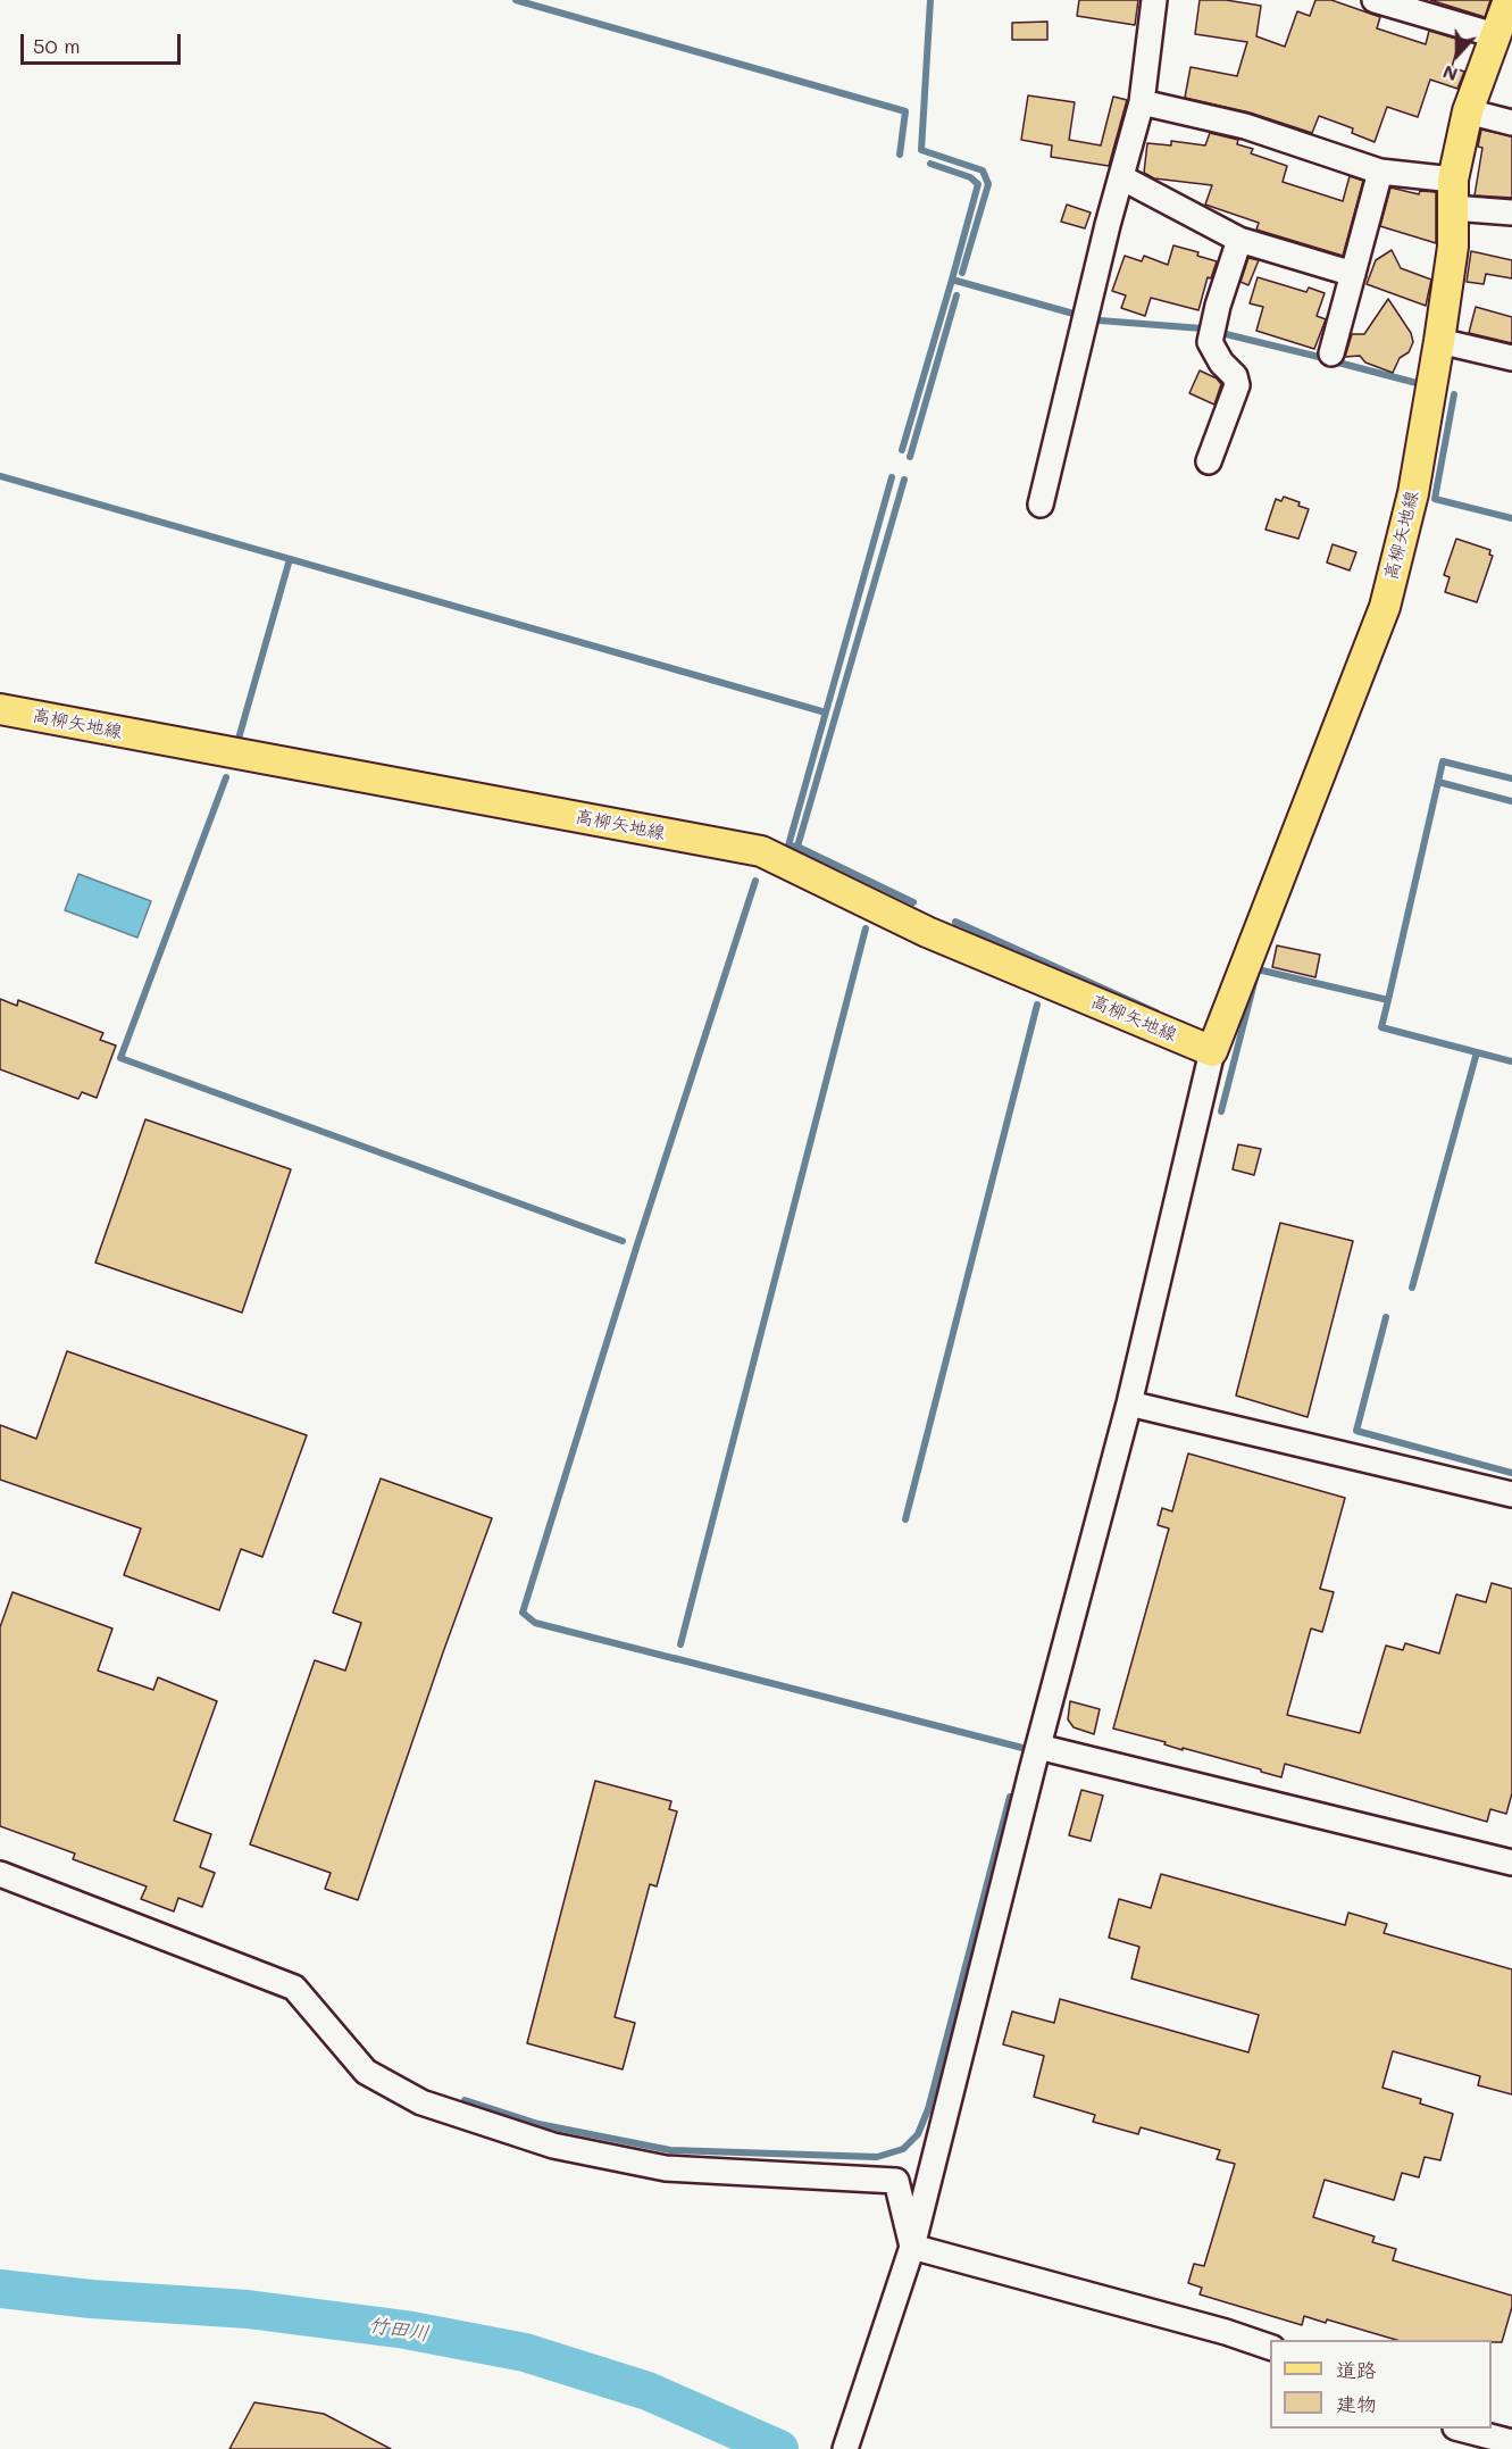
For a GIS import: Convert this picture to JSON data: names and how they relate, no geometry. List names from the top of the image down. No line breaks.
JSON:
{"streets":{"main road":["高柳矢地線"]},"water":["竹田川"],"legend":["道路","建物"],"scale_bar":"50 m","north":"bottom"}
